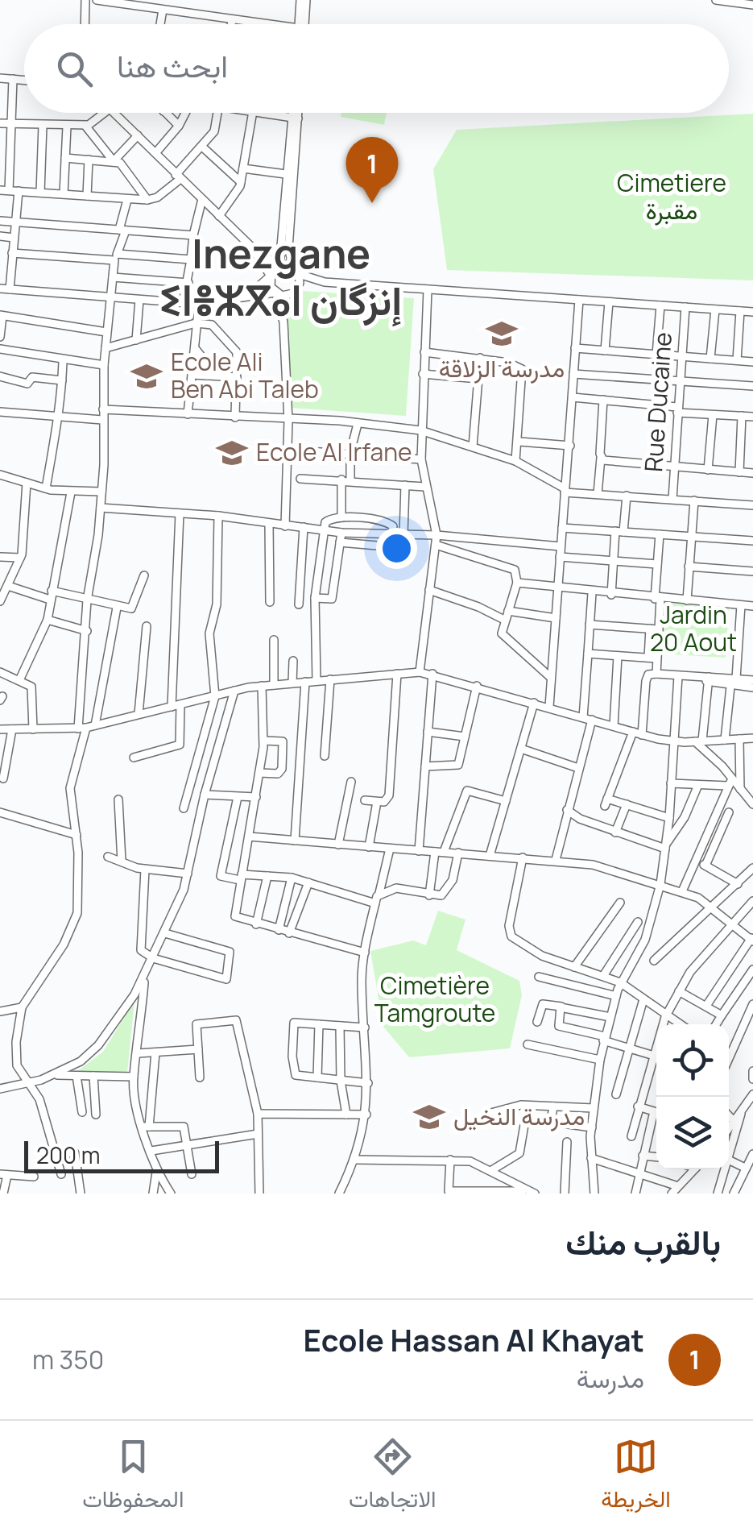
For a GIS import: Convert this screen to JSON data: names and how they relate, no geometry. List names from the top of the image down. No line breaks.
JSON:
{"streets":{"street":["Rue Ducaine"]},"districts":["Inezgane ⵉⵏⴻⵣⴳⴰⵏ إنزگان"],"parks":["Cimetiere مقبرة","Jardin 20 Aout","Cimetière Tamgroute"],"places":{"school or university":["مدرسة الزلاقة","Ecole Ali Ben Abi Taleb","Ecole Al Irfane","مدرسة النخيل"]},"scale_bar":"200 m","page":{"search":"ابحث هنا","pins":"1","scale":"200 m","heading":"بالقرب منك","list":[{"mark":"1","name":"Ecole Hassan Al Khayat","note":"مدرسة","value":"350 m"}],"nav":["الخريطة","الاتجاهات","المحفوظات"]}}
